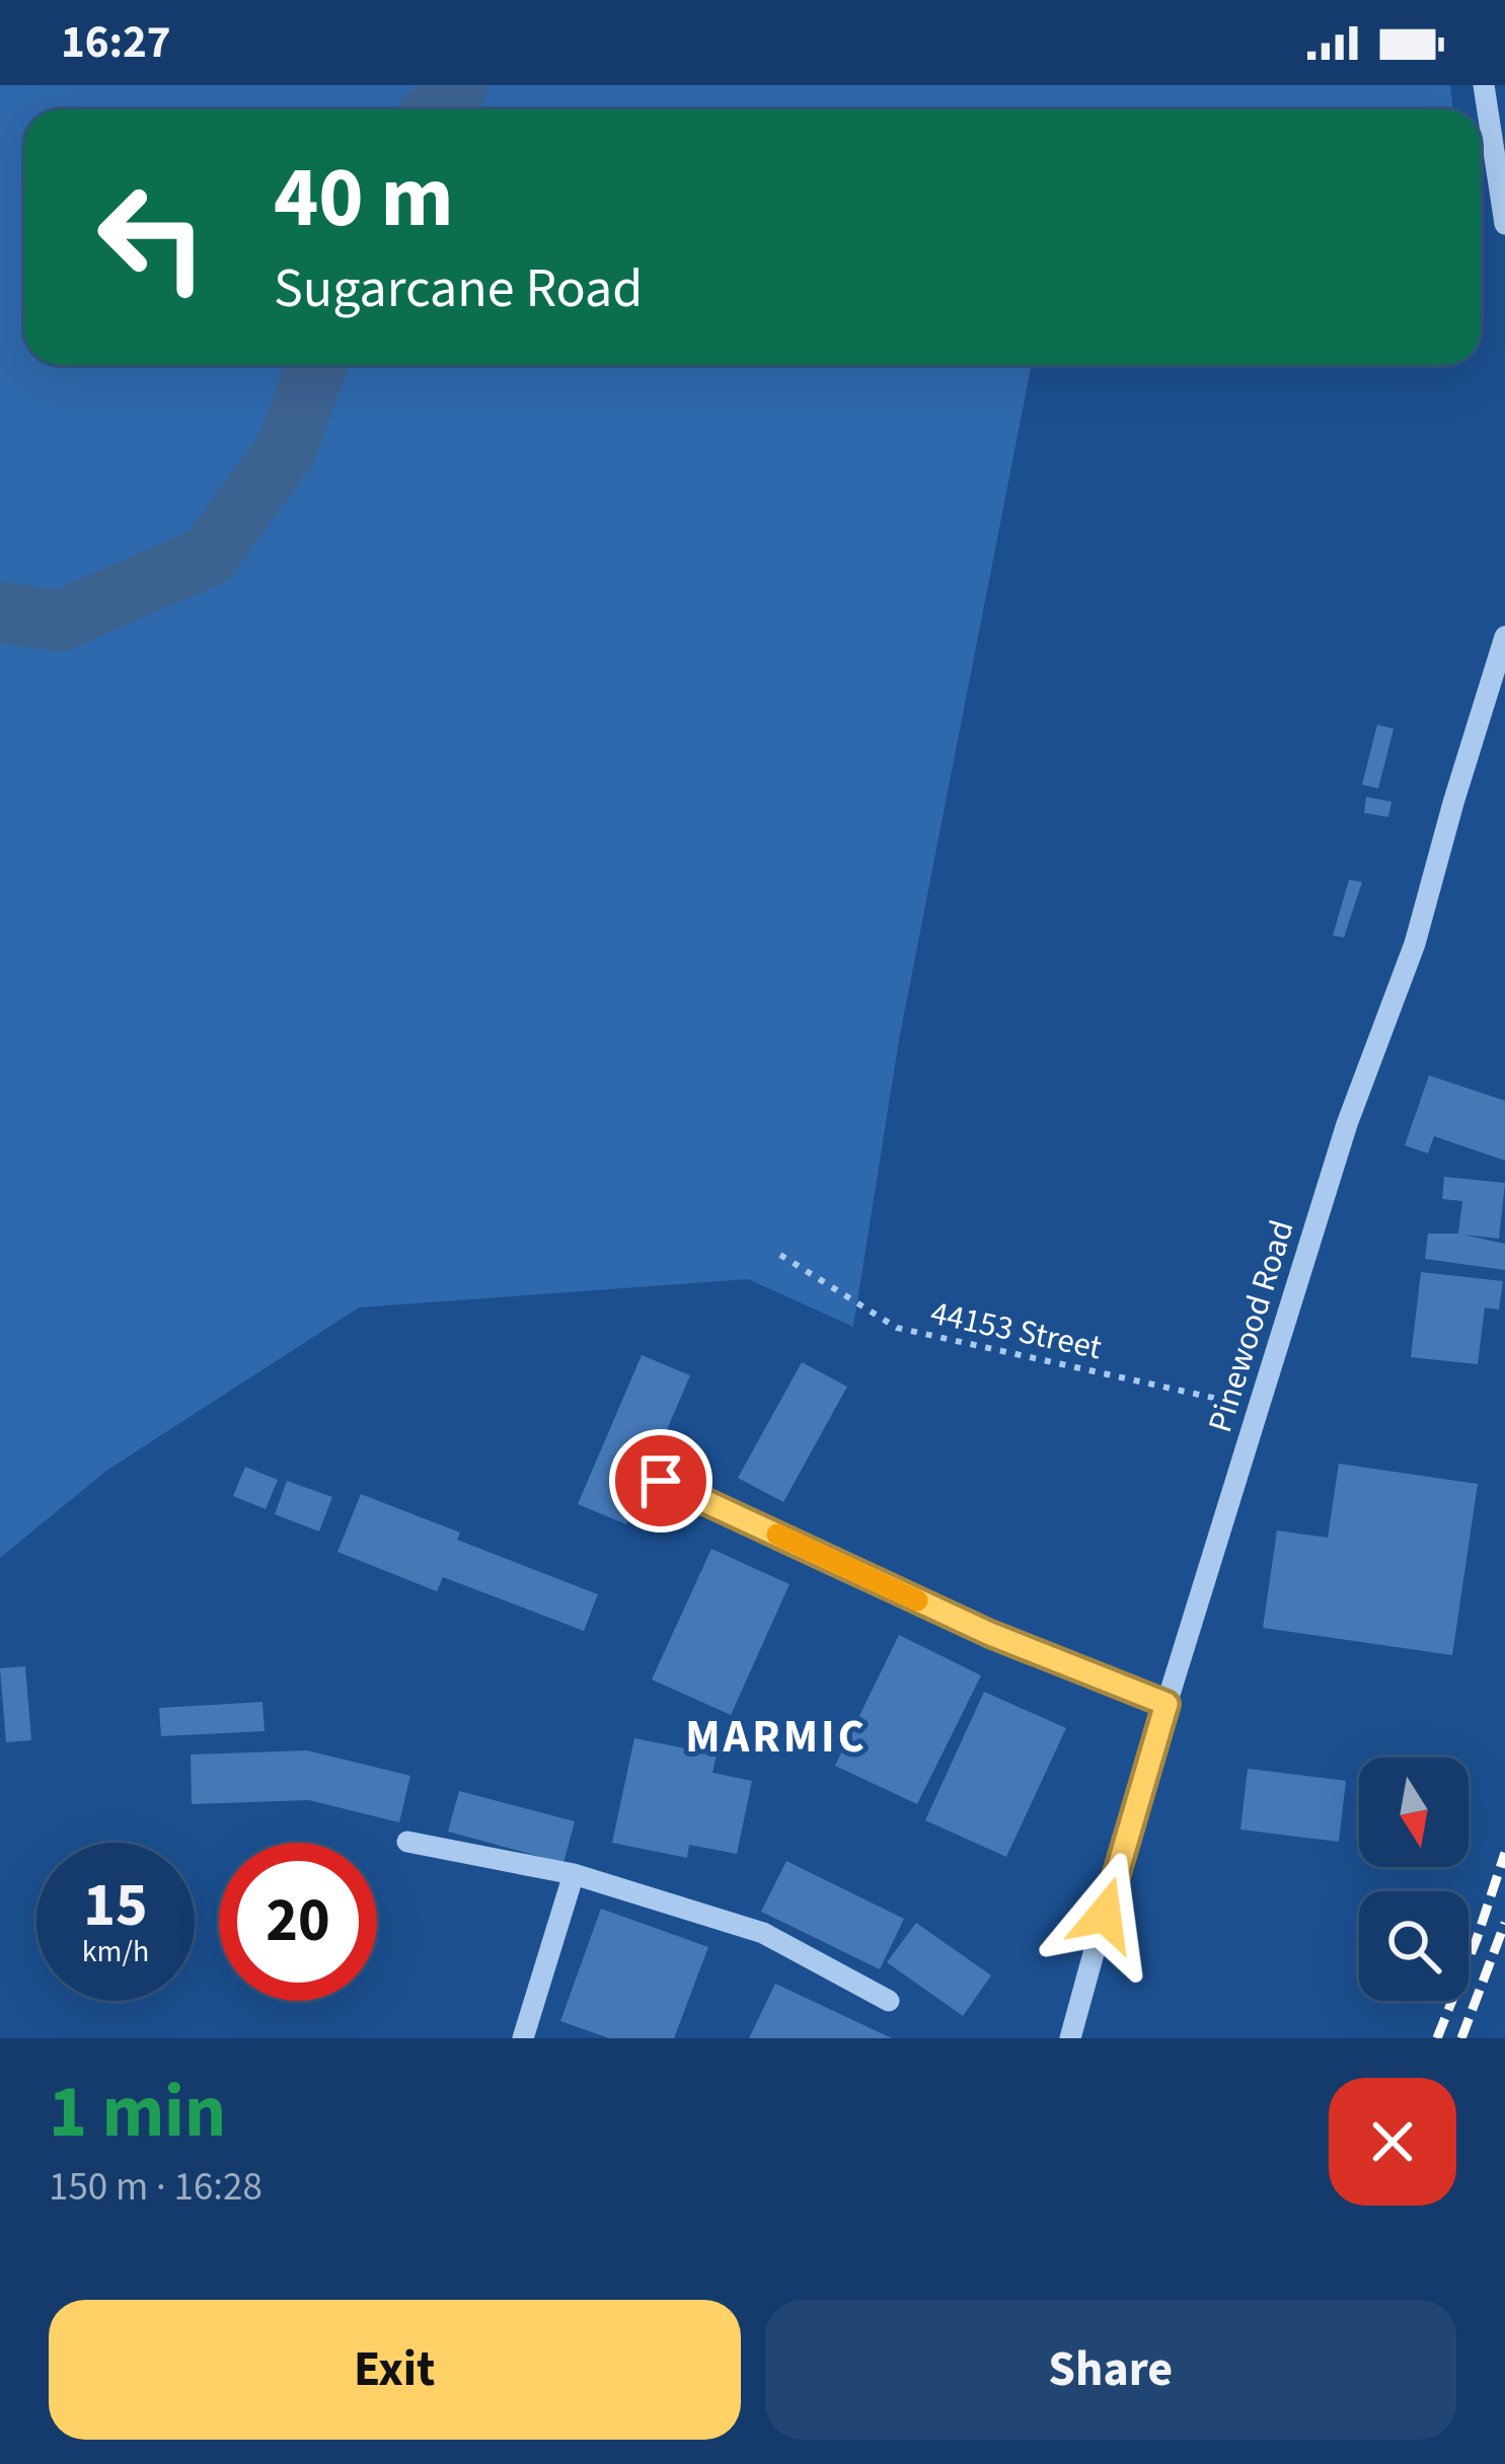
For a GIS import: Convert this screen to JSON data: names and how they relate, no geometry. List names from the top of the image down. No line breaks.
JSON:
{"streets":{"lane":["Pinewood Road"],"path":["44153 Street"]},"crossings":[["Pinewood Road","44153 Street"]],"districts":["MARMIC"],"north":"bottom","page":{"status":"16:27","turn":["40 m","Sugarcane Road"],"speed":"15 km/h","limit":"20","heading":["1 min","150 m · 16:28"],"buttons":["Exit","Share"]}}
